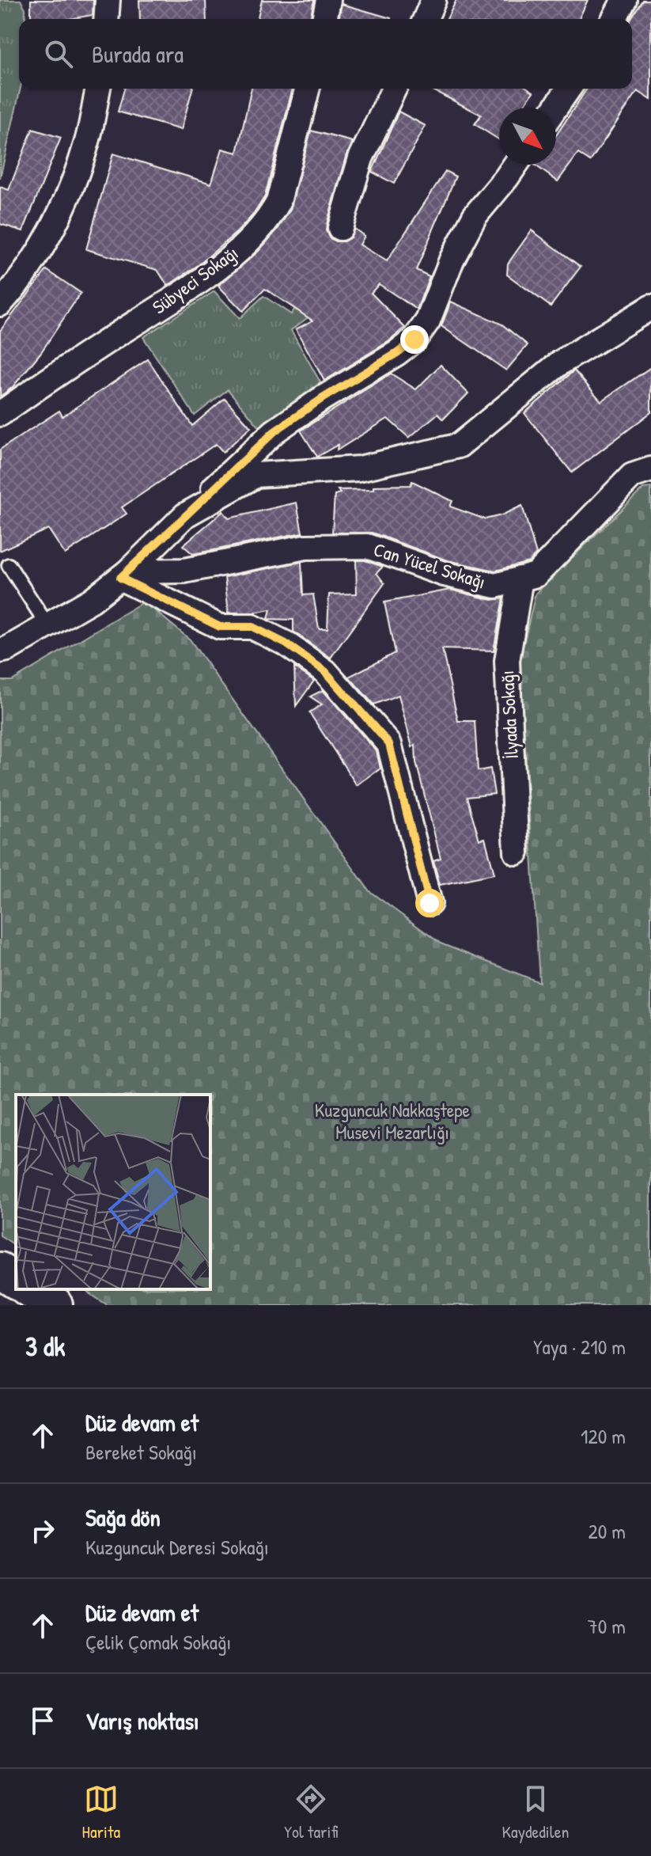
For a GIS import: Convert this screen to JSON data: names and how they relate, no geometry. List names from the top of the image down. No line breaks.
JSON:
{"streets":{"street":["Sübyeci Sokağı","Can Yücel Sokağı","İlyada Sokağı"]},"crossings":[["Can Yücel Sokağı","İlyada Sokağı"]],"parks":["Kuzguncuk Nakkaştepe Musevi Mezarlığı"],"north":"bottom right","page":{"search":"Burada ara","heading":["3 dk","Yaya · 210 m"],"list":[["Düz devam et","Bereket Sokağı","120 m"],["Sağa dön","Kuzguncuk Deresi Sokağı","20 m"],["Düz devam et","Çelik Çomak Sokağı","70 m"],"Varış noktası"],"nav":["Harita","Yol tarifi","Kaydedilen"]}}
